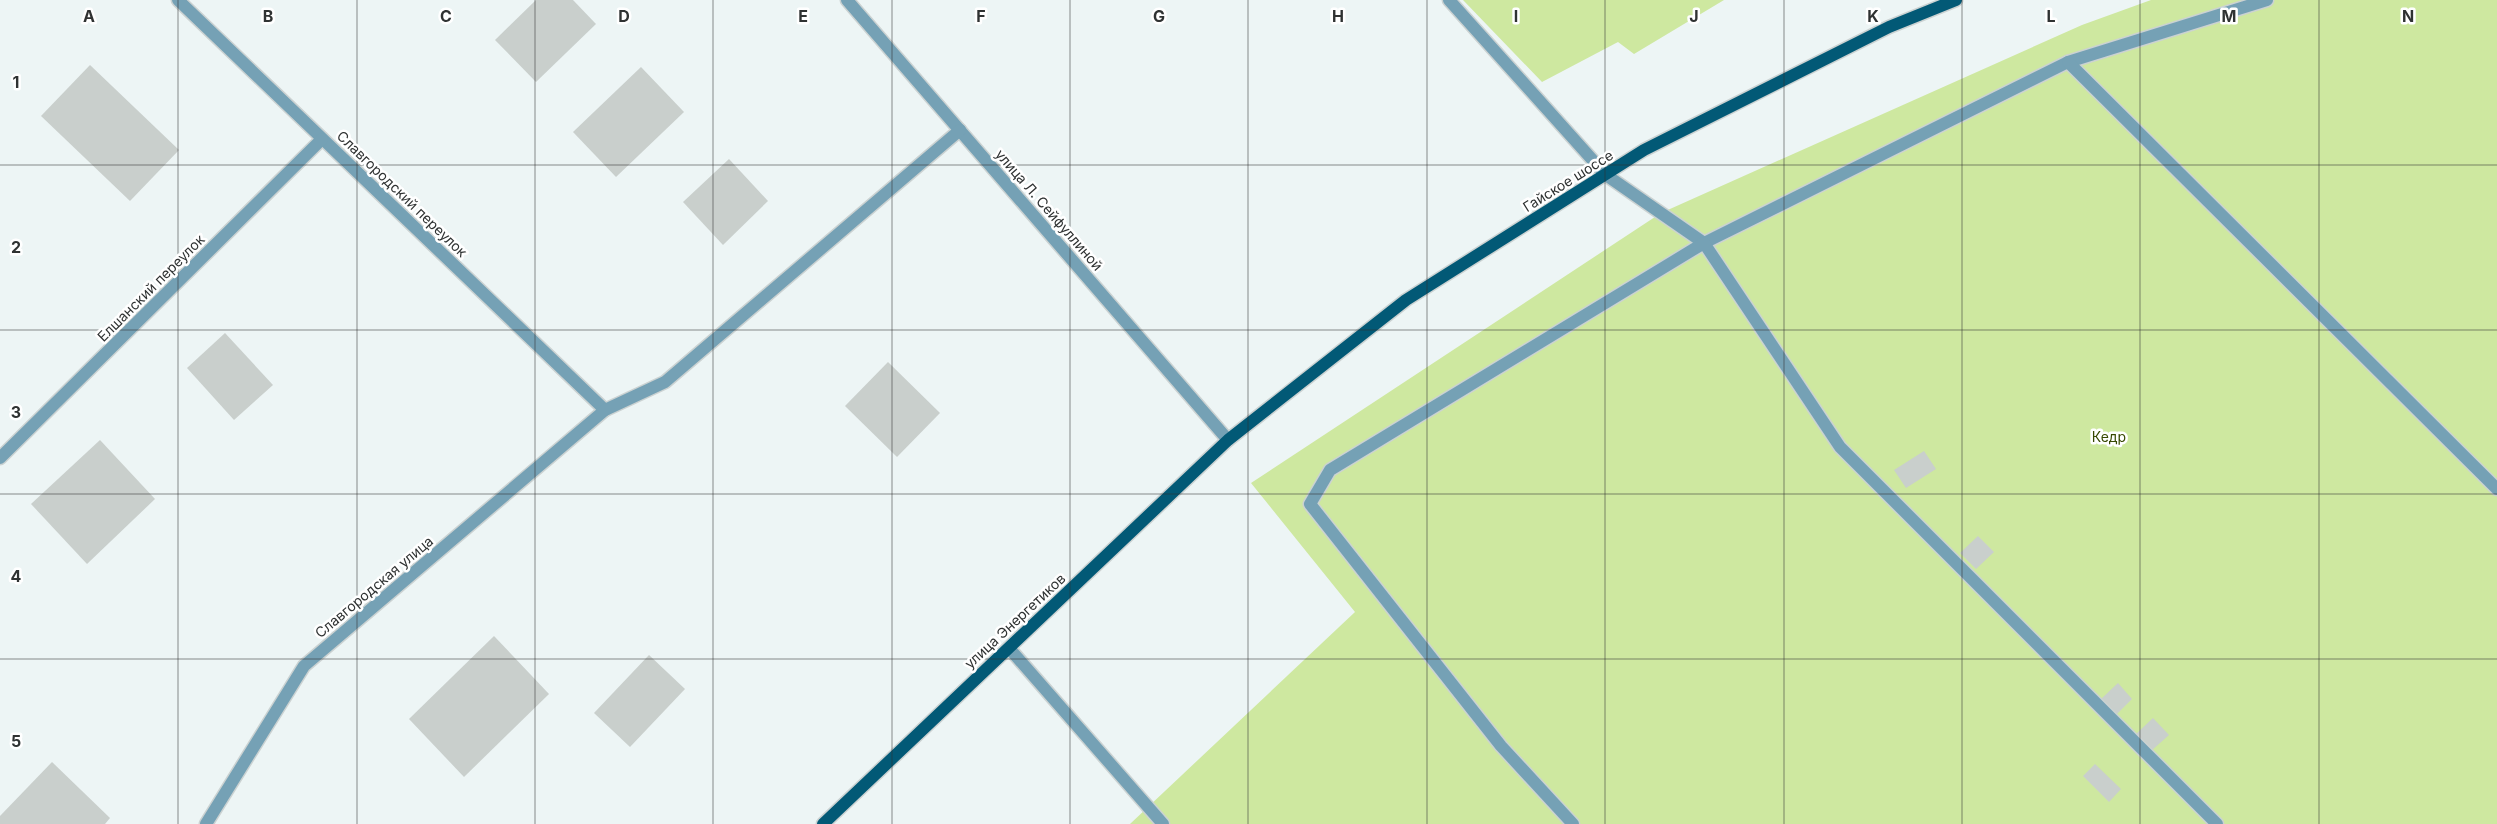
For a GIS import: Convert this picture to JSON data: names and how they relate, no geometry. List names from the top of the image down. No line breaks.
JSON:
{"streets":{"main road":["Гайское шоссе","улица Энергетиков"],"street":["Славгородский переулок","улица Л. Сейфуллиной","Елшанский переулок","Славгородская улица"]},"crossings":[["Гайское шоссе","улица Л. Сейфуллиной"],["Гайское шоссе","улица Энергетиков"],["Славгородский переулок","Елшанский переулок"],["Славгородский переулок","Славгородская улица"],["улица Л. Сейфуллиной","Славгородская улица"],["улица Л. Сейфуллиной","улица Энергетиков"]],"parks":["Кедр"],"grid":{"columns":["A","B","C","D","E","F","G","H","I","J","K","L","M","N"],"rows":["1","2","3","4","5"]}}
